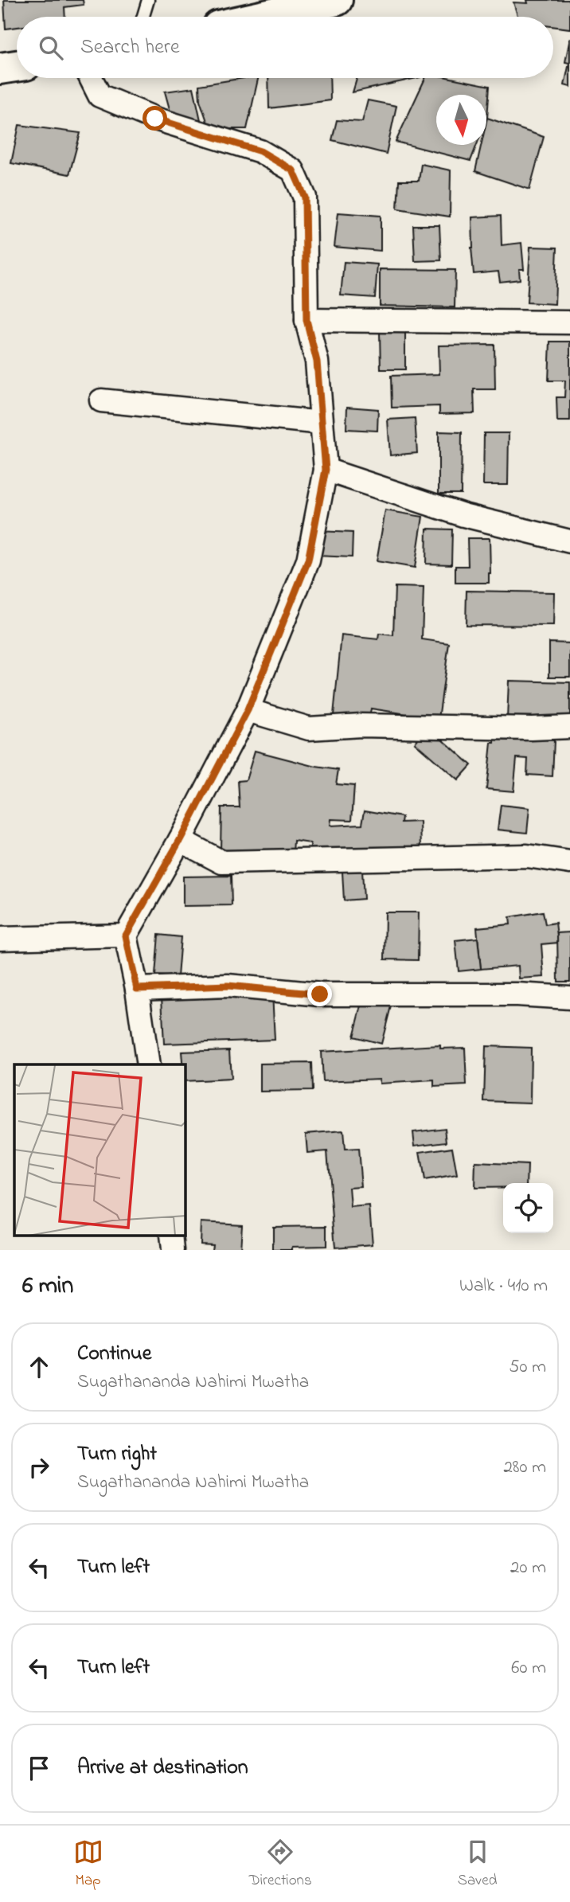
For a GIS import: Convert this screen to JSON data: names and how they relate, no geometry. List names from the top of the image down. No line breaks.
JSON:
{"north":"bottom","page":{"search":"Search here","heading":["6 min","Walk · 410 m"],"list":[["Continue","Sugathananda Nahimi Mwatha","50 m"],["Turn right","Sugathananda Nahimi Mwatha","280 m"],["Turn left","20 m"],["Turn left","60 m"],"Arrive at destination"],"nav":["Map","Directions","Saved"]}}
